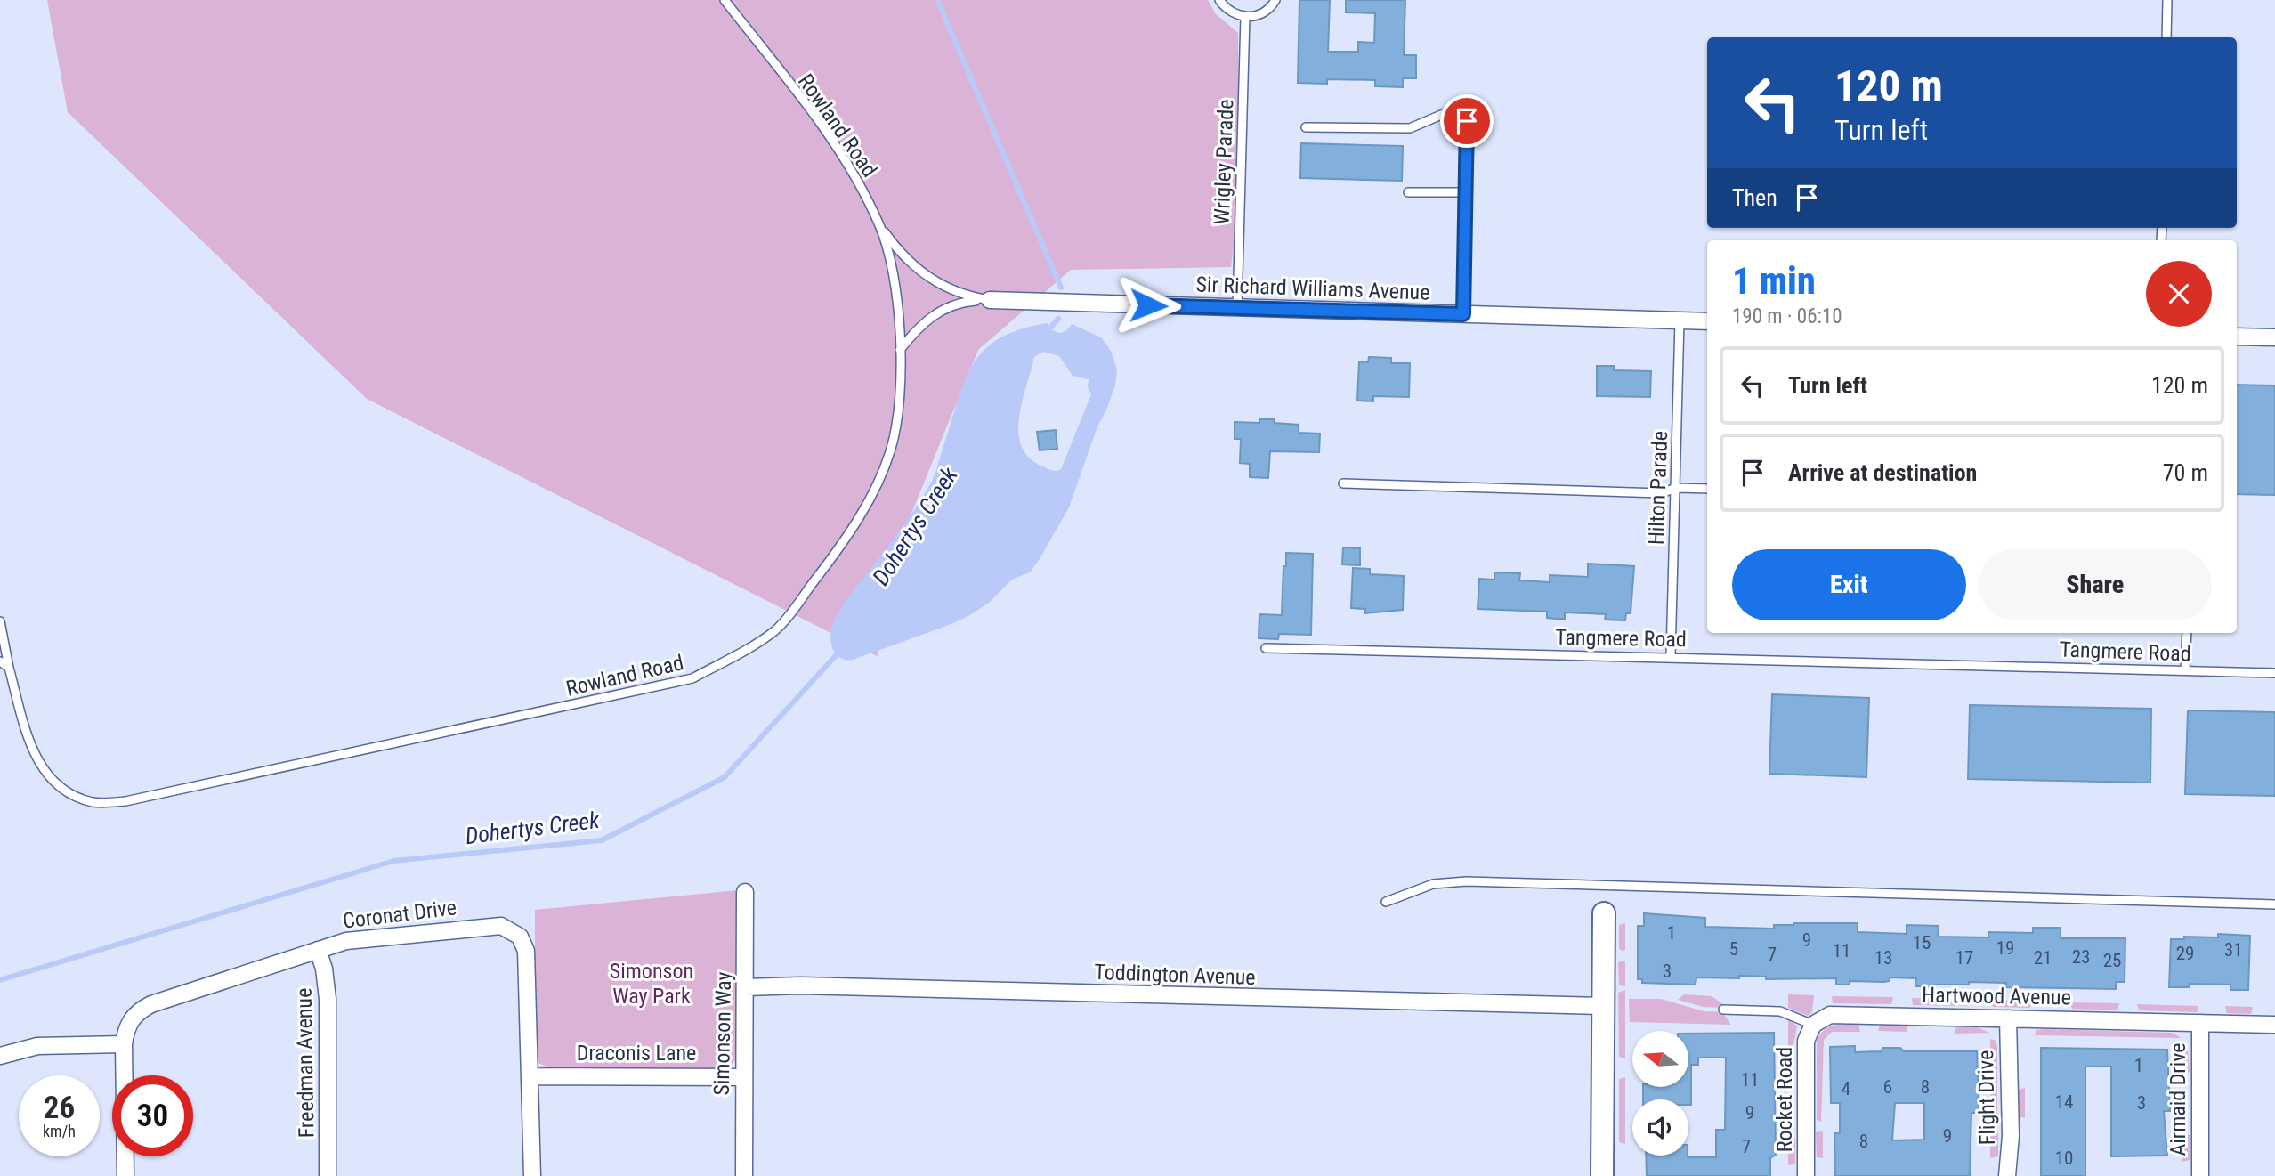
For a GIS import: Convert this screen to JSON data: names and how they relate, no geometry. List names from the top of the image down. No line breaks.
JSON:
{"streets":{"street":["Sir Richard Williams Avenue","Coronat Drive","Toddington Avenue","Hartwood Avenue","Simonson Way","Draconis Lane","Freedman Avenue","Flight Drive","Rocket Road","Airmaid Drive"],"lane":["Rowland Road","Wrigley Parade","Hilton Parade","Tangmere Road"]},"crossings":[["Wrigley Parade","Sir Richard Williams Avenue"],["Sir Richard Williams Avenue","Hilton Parade"],["Hilton Parade","Tangmere Road"],["Coronat Drive","Draconis Lane"],["Coronat Drive","Freedman Avenue"],["Toddington Avenue","Simonson Way"],["Hartwood Avenue","Flight Drive"],["Hartwood Avenue","Rocket Road"],["Hartwood Avenue","Airmaid Drive"],["Simonson Way","Draconis Lane"]],"water":["Dohertys Creek"],"parks":["Simonson Way Park"],"house_numbers":["1","9","15","19","5","31","11","29","7","23","13","17","21","25","3","1","11","6","8","4","14","3","9","9","8","7","10"],"north":"left","page":{"turn":["120 m","Turn left"],"then":"Then","heading":["1 min","190 m · 06:10"],"list":[{"name":"Turn left","value":"120 m"},{"name":"Arrive at destination","value":"70 m"}],"buttons":["Exit","Share"],"speed":"26 km/h","limit":"30"}}
